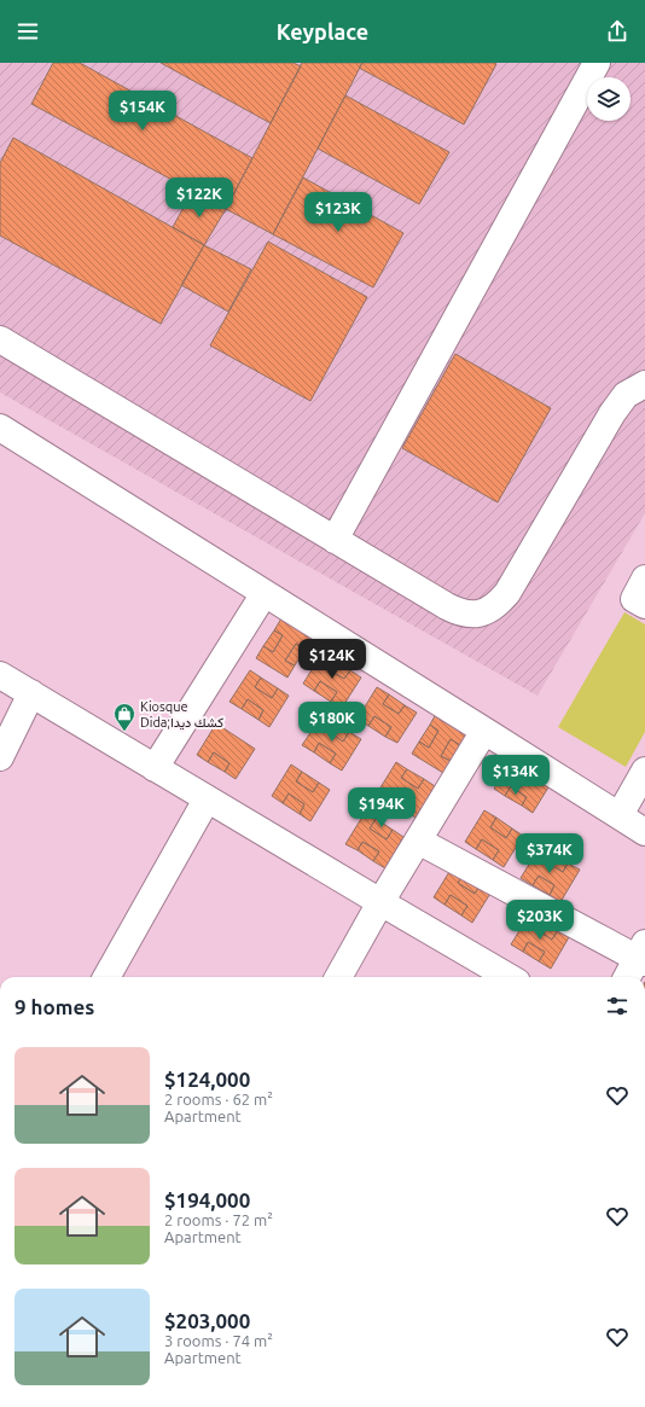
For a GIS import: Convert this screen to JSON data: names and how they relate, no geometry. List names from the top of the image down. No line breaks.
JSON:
{"places":{"shop":["Kiosque Dida;كشك ديدا"]},"page":{"header":"Keyplace","price":["$154K","$122K","$123K","$124K","$180K","$134K","$194K","$374K","$203K"],"heading":"9 homes","list":[{"name":"$124,000","note":"2 rooms · 62 m² · Apartment"},{"name":"$194,000","note":"2 rooms · 72 m² · Apartment"},{"name":"$203,000","note":"3 rooms · 74 m² · Apartment"}]}}
